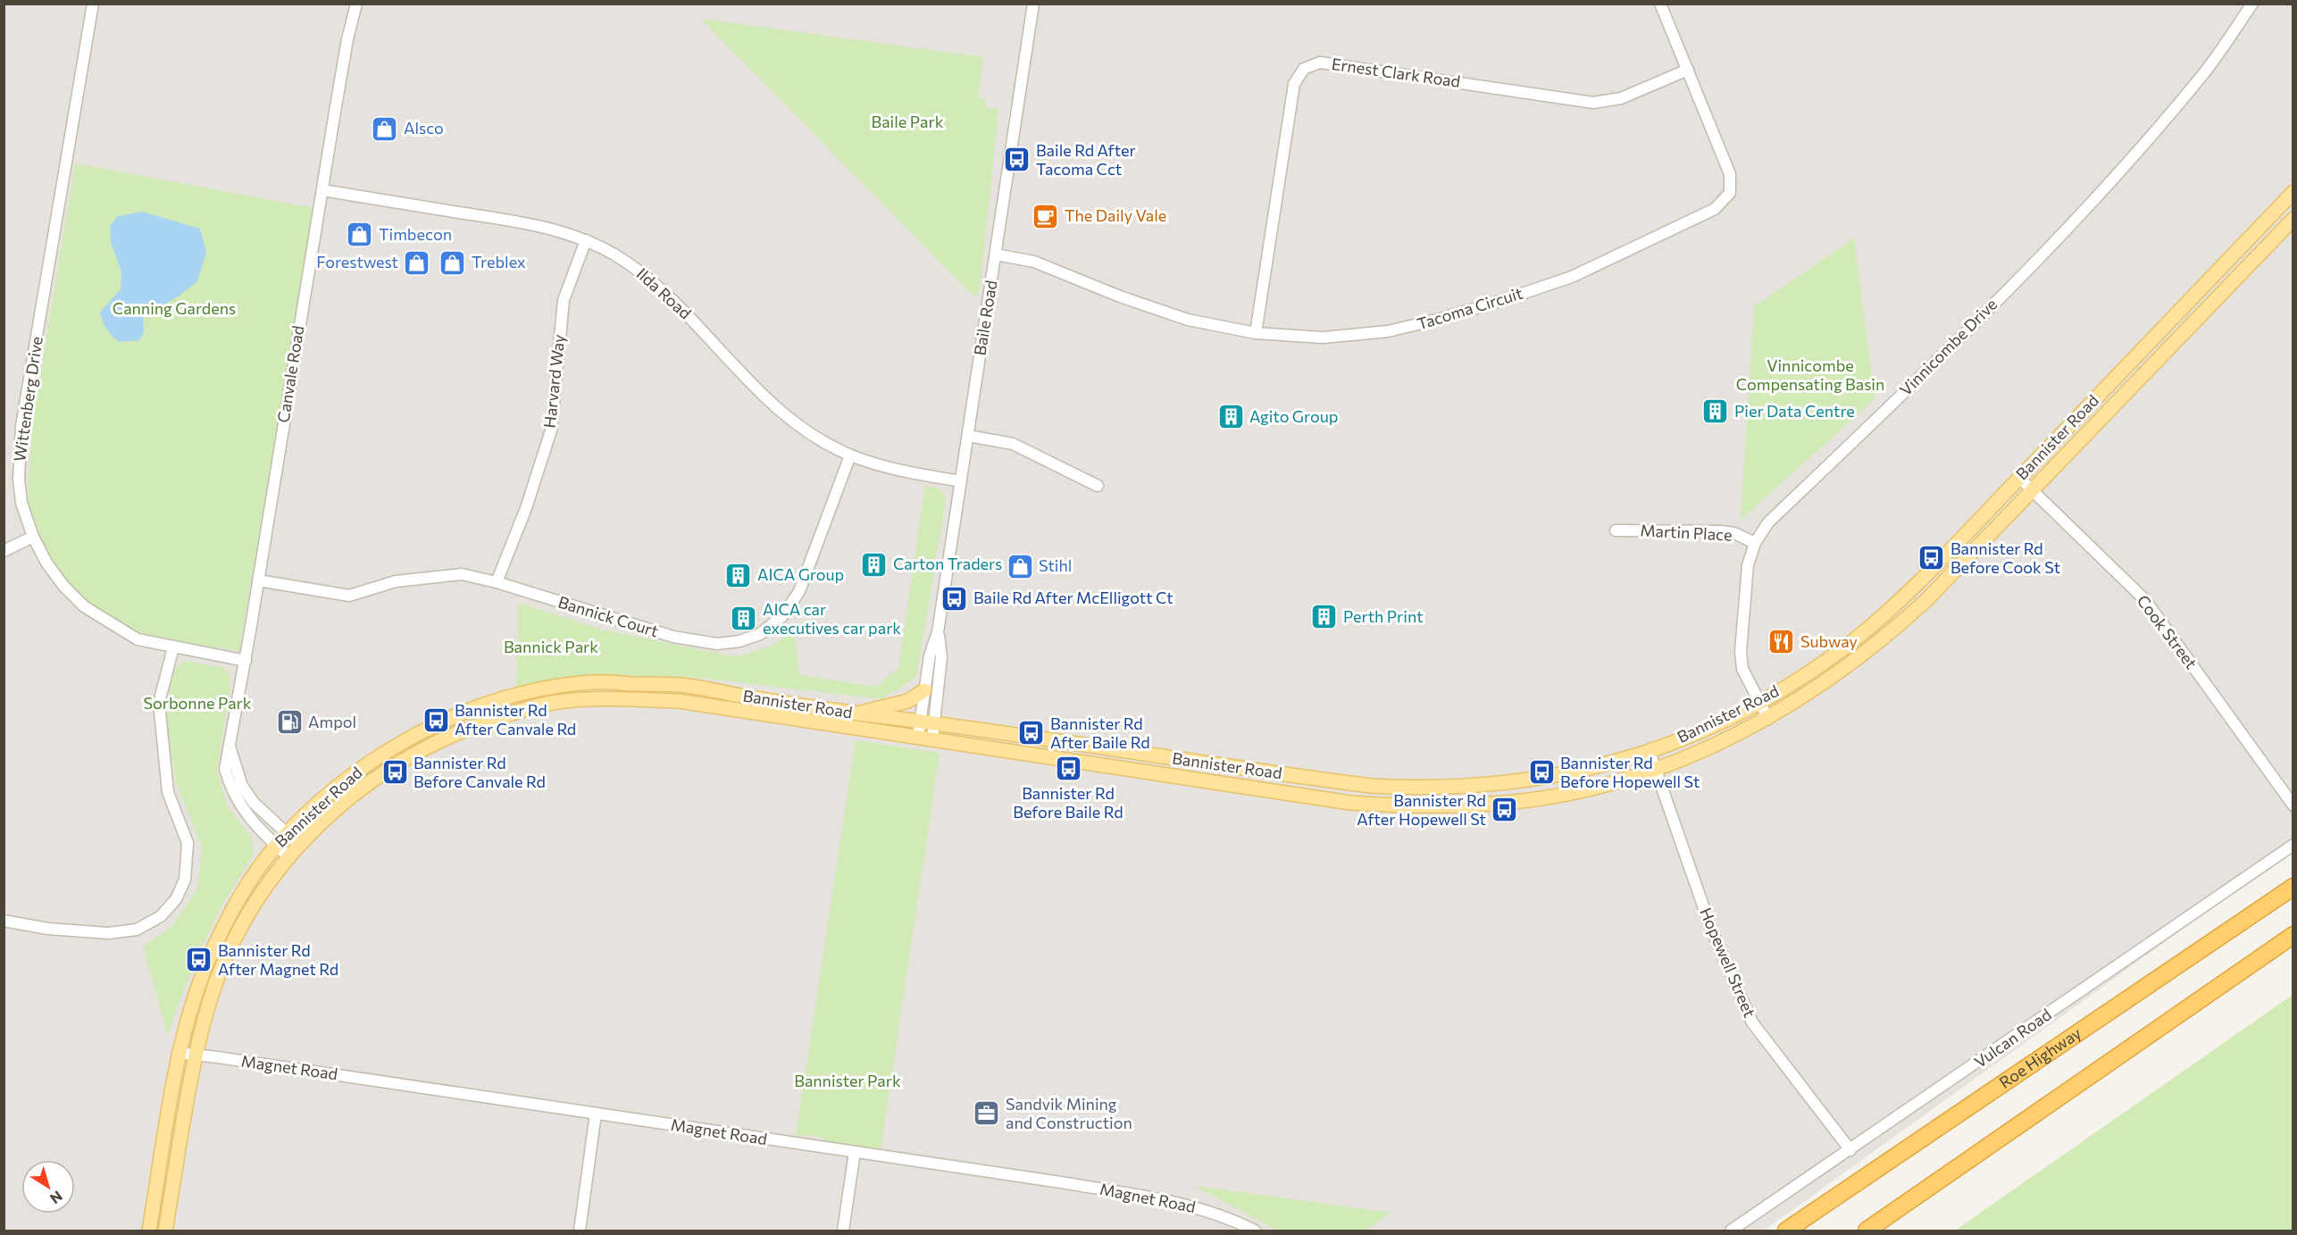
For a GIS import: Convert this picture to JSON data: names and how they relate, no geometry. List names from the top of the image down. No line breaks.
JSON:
{"streets":{"highway":["Roe Highway"],"main road":["Bannister Road"],"street":["Ernest Clark Road","Ilda Road","Tacoma Circuit","Baile Road","Vinnicombe Drive","Canvale Road","Harvard Way","Wittenberg Drive","Martin Place","Bannick Court","Cook Street","Hopewell Street","Vulcan Road","Magnet Road"]},"crossings":[["Ernest Clark Road","Tacoma Circuit"],["Ilda Road","Baile Road"],["Ilda Road","Canvale Road"],["Ilda Road","Harvard Way"],["Ilda Road","Bannick Court"],["Tacoma Circuit","Baile Road"],["Baile Road","Bannister Road"],["Vinnicombe Drive","Bannister Road"],["Vinnicombe Drive","Martin Place"],["Canvale Road","Wittenberg Drive"],["Canvale Road","Bannister Road"],["Canvale Road","Bannick Court"],["Harvard Way","Bannick Court"],["Bannister Road","Cook Street"],["Bannister Road","Hopewell Street"],["Bannister Road","Magnet Road"],["Hopewell Street","Vulcan Road"]],"parks":["Baile Park","Canning Gardens","Vinnicombe Compensating Basin","Bannick Park","Sorbonne Park","Bannister Park"],"places":{"shop":["Alsco","Timbecon","Forestwest","Treblex","Stihl"],"bus stop":["Baile Rd After Tacoma Cct","Bannister Rd Before Cook St","Baile Rd After McElligott Ct","Bannister Rd After Canvale Rd","Bannister Rd After Baile Rd","Bannister Rd Before Baile Rd","Bannister Rd Before Canvale Rd","Bannister Rd Before Hopewell St","Bannister Rd After Hopewell St","Bannister Rd After Magnet Rd"],"cafe":["The Daily Vale"],"building":["Pier Data Centre","Agito Group","Carton Traders","AICA Group","Perth Print","AICA car executives car park"],"restaurant":["Subway"],"fuel station":["Ampol"],"office":["Sandvik Mining and Construction"]},"north":"bottom right"}
